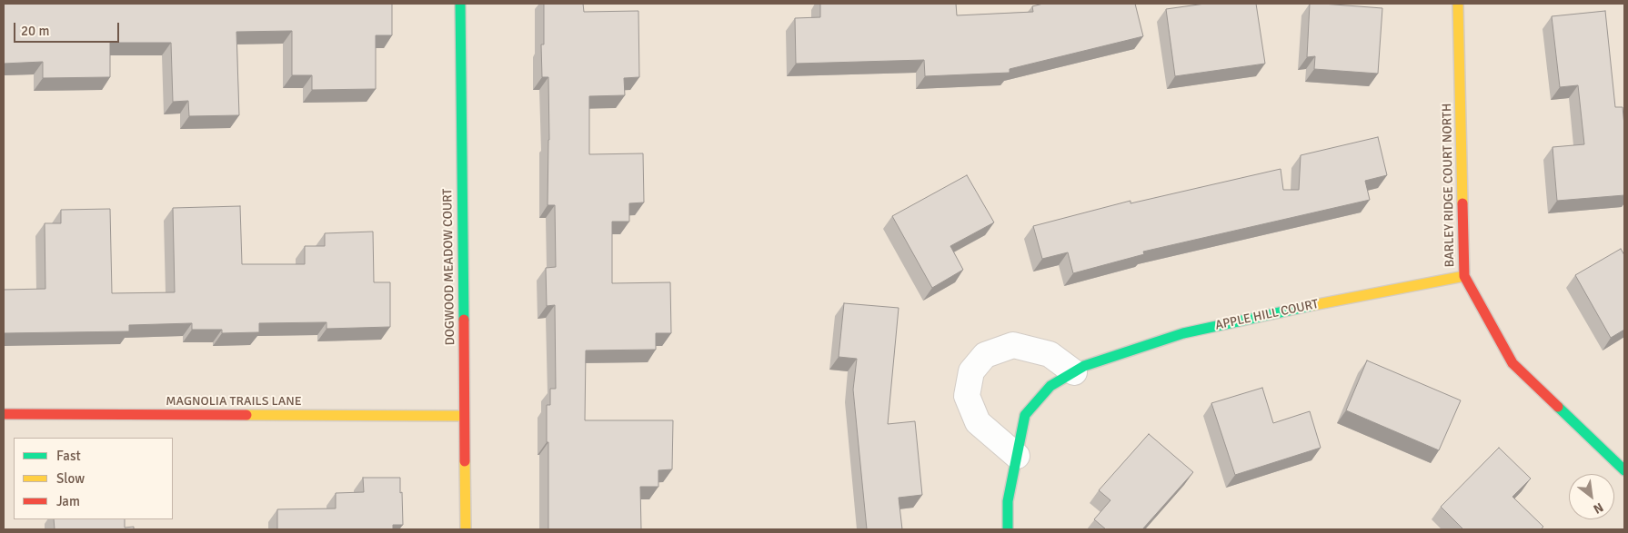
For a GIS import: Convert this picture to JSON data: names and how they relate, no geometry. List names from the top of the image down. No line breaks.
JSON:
{"streets":{"street":["BARLEY RIDGE COURT NORTH","DOGWOOD MEADOW COURT","APPLE HILL COURT","MAGNOLIA TRAILS LANE"]},"crossings":[["BARLEY RIDGE COURT NORTH","APPLE HILL COURT"],["DOGWOOD MEADOW COURT","MAGNOLIA TRAILS LANE"]],"legend":["Fast","Slow","Jam"],"scale_bar":"20 m","north":"bottom right"}
